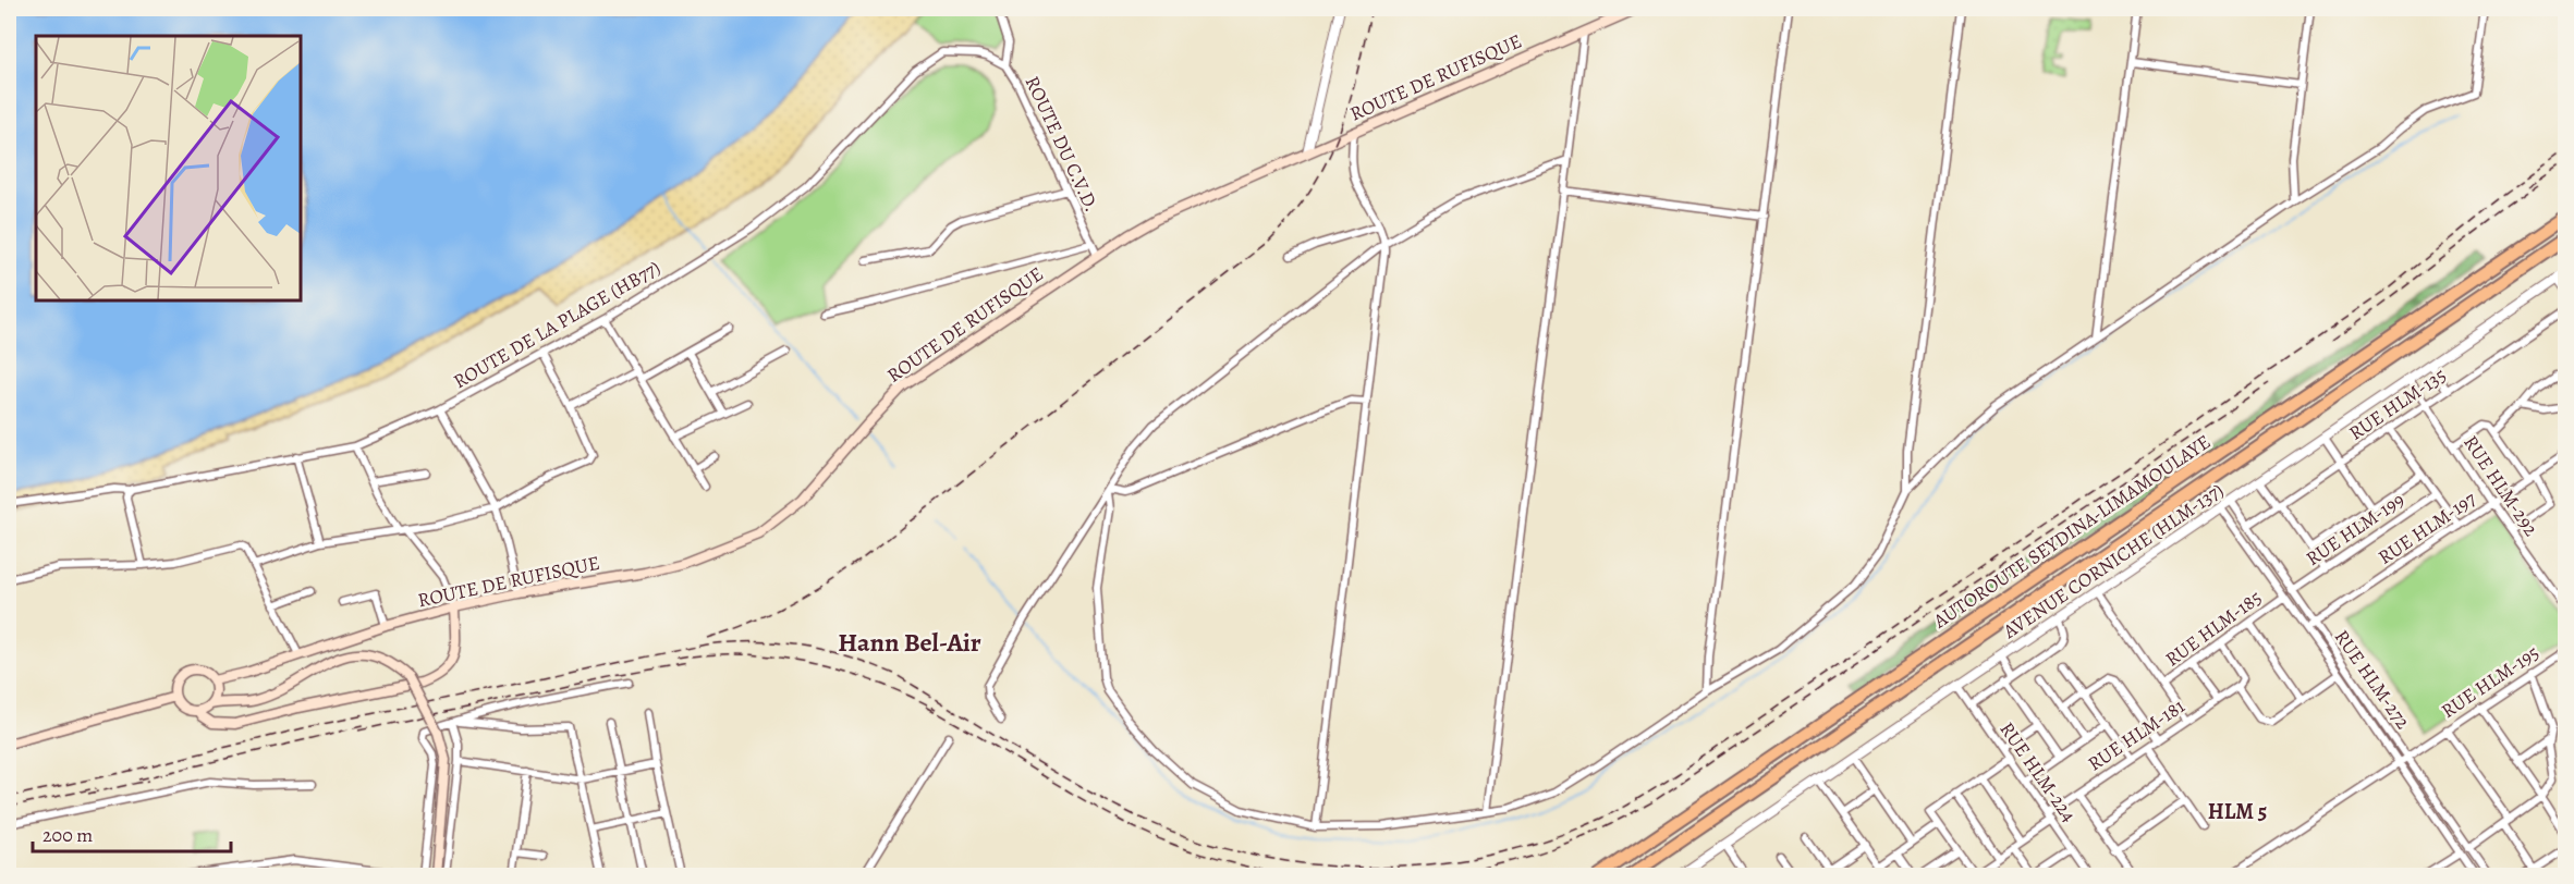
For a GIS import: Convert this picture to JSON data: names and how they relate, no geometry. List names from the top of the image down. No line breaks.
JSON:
{"streets":{"highway":["AUTOROUTE SEYDINA-LIMAMOULAYE"],"main road":["ROUTE DE RUFISQUE"],"street":["ROUTE DU C.V.D.","ROUTE DE LA PLAGE (HB77)","RUE HLM-135","RUE HLM-292","RUE HLM-197","RUE HLM-199","AVENUE CORNICHE (HLM-137)","RUE HLM-185","RUE HLM-272","RUE HLM-195","RUE HLM-181","RUE HLM-224"]},"crossings":[["ROUTE DE RUFISQUE","ROUTE DU C.V.D."],["ROUTE DU C.V.D.","ROUTE DE LA PLAGE (HB77)"],["RUE HLM-135","RUE HLM-292"],["RUE HLM-135","RUE HLM-272"],["RUE HLM-292","RUE HLM-197"],["RUE HLM-292","AVENUE CORNICHE (HLM-137)"],["RUE HLM-197","RUE HLM-272"],["RUE HLM-199","RUE HLM-272"],["AVENUE CORNICHE (HLM-137)","RUE HLM-272"],["AVENUE CORNICHE (HLM-137)","RUE HLM-224"],["RUE HLM-185","RUE HLM-272"],["RUE HLM-272","RUE HLM-195"],["RUE HLM-181","RUE HLM-224"]],"districts":["Hann Bel-Air","HLM 5"],"scale_bar":"200 m"}
